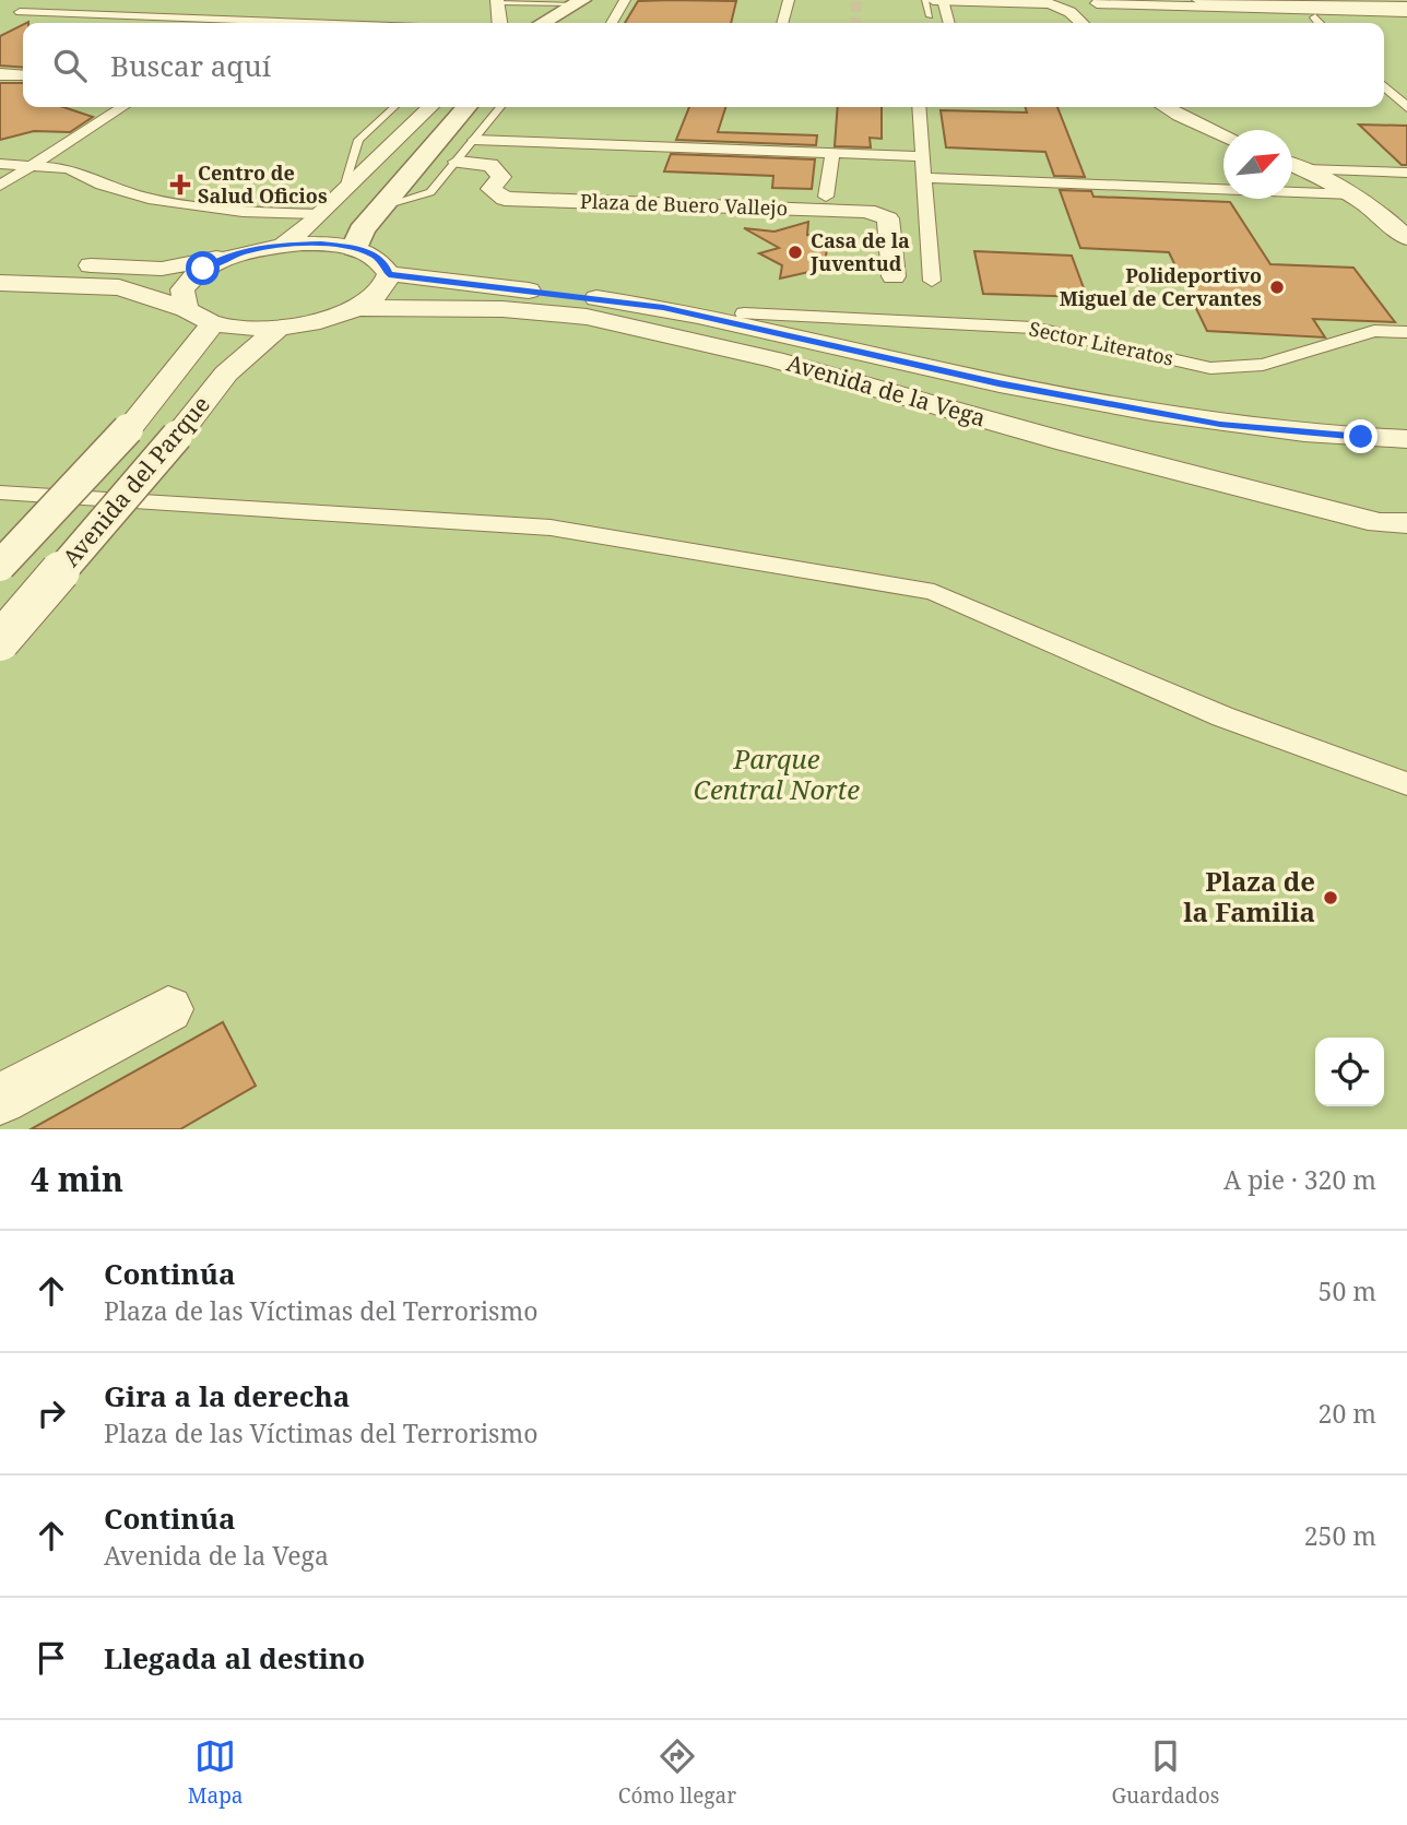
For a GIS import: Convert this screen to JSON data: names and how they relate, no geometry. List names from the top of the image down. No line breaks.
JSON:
{"streets":{"street":["Plaza de Buero Vallejo","Sector Literatos","Avenida de la Vega","Avenida del Parque"]},"parks":["Parque Central Norte"],"places":{"health":["Centro de Salud Oficios"],"other":["Casa de la Juventud","Polideportivo Miguel de Cervantes","Plaza de la Familia"]},"north":"top right","page":{"search":"Buscar aquí","heading":["4 min","A pie · 320 m"],"list":[["Continúa","Plaza de las Víctimas del Terrorismo","50 m"],["Gira a la derecha","Plaza de las Víctimas del Terrorismo","20 m"],["Continúa","Avenida de la Vega","250 m"],"Llegada al destino"],"nav":["Mapa","Cómo llegar","Guardados"]}}
